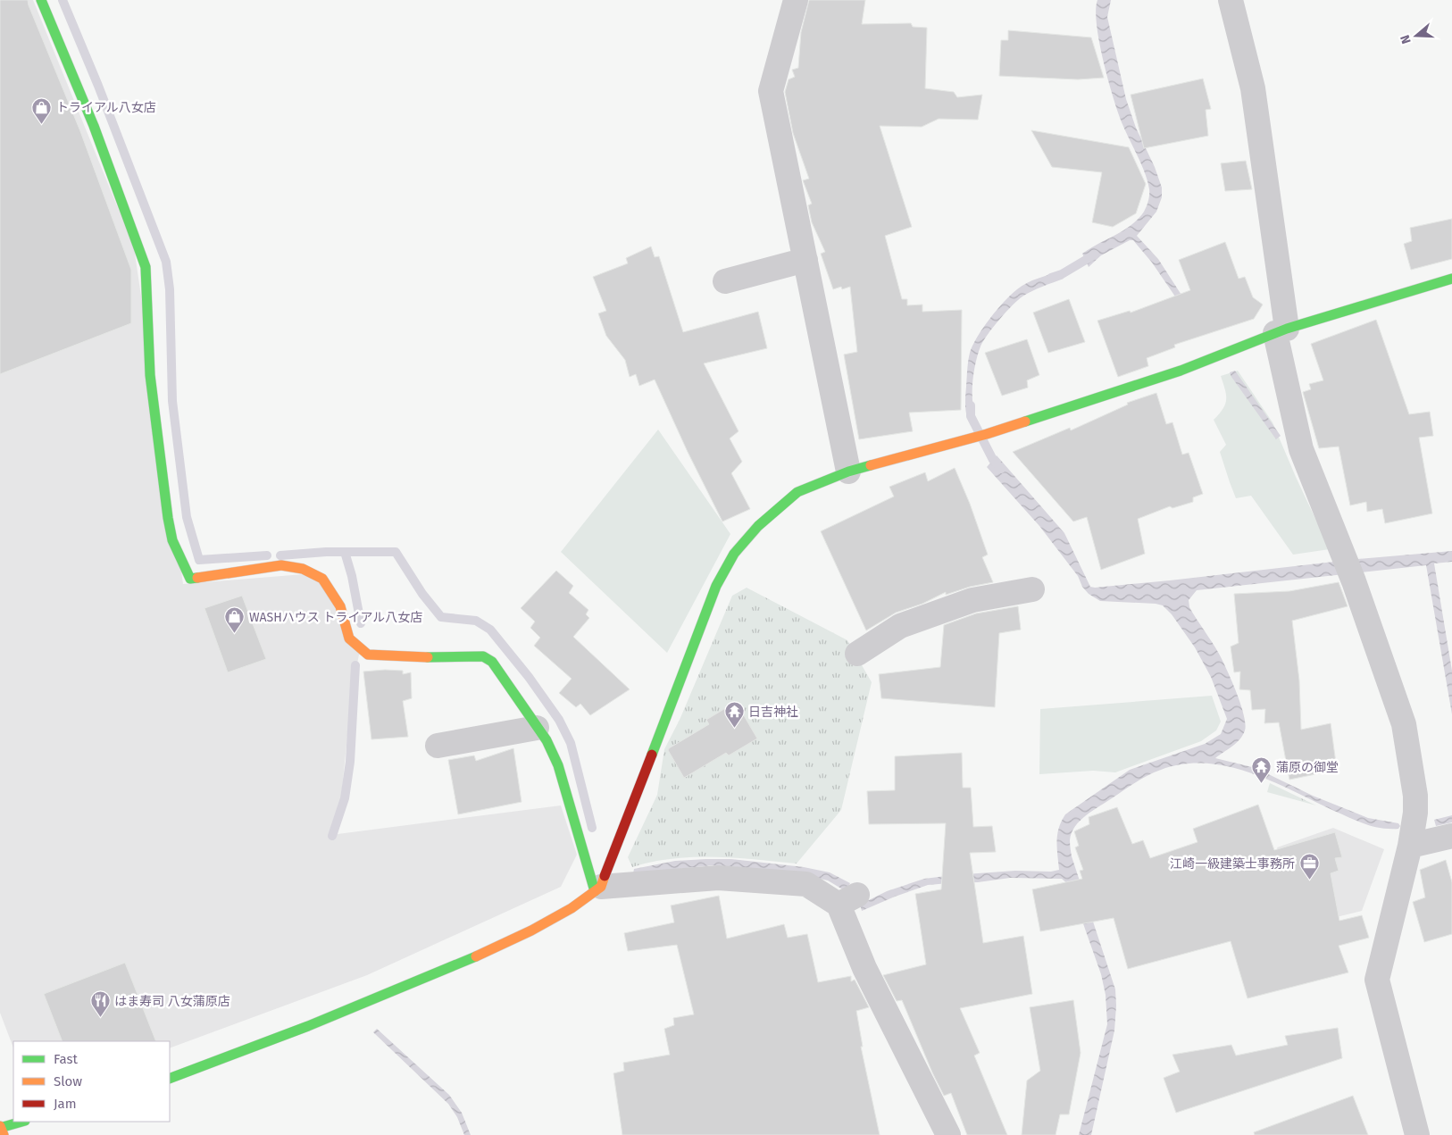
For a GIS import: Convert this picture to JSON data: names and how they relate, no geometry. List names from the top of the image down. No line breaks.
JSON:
{"places":{"shop":["トライアル八女店","WASHハウス トライアル八女店"],"temple":["日吉神社","蒲原の御堂"],"office":["江崎一級建築士事務所"],"restaurant":["はま寿司 八女蒲原店"]},"legend":["Fast","Slow","Jam"],"north":"left"}
